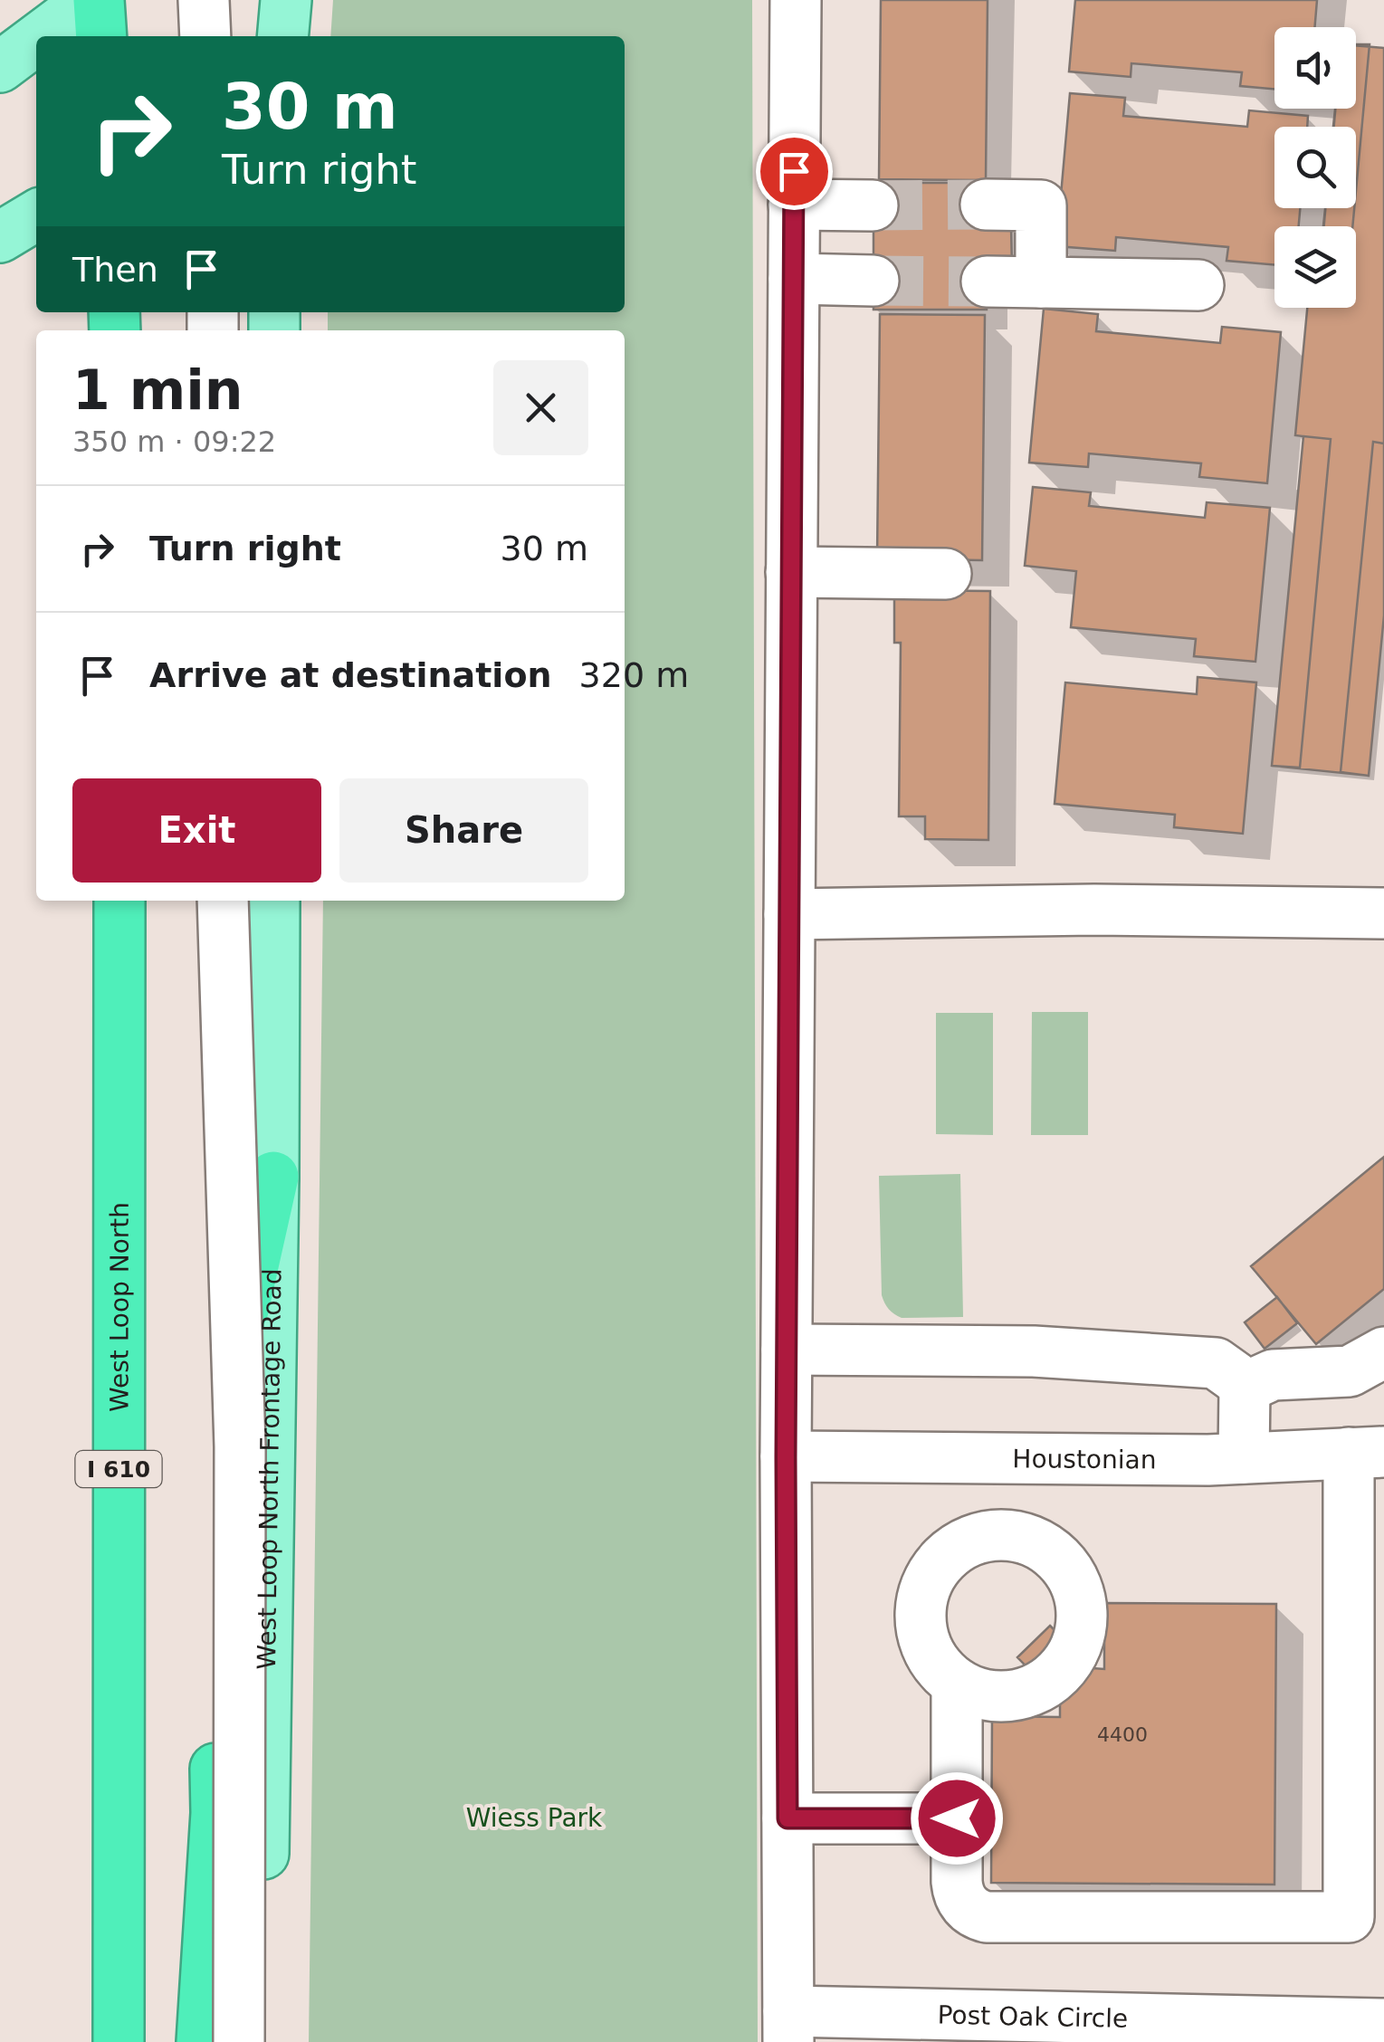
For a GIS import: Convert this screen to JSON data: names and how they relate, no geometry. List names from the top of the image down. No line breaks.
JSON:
{"streets":{"highway":["West Loop North","I 610"],"main road":["West Loop North Frontage Road"],"street":["Houstonian","Post Oak Circle"]},"parks":["Wiess Park"],"house_numbers":["4400"],"page":{"turn":["30 m","Turn right"],"then":"Then","heading":["1 min","350 m · 09:22"],"list":[{"name":"Turn right","value":"30 m"},{"name":"Arrive at destination","value":"320 m"}],"buttons":["Exit","Share"]}}
